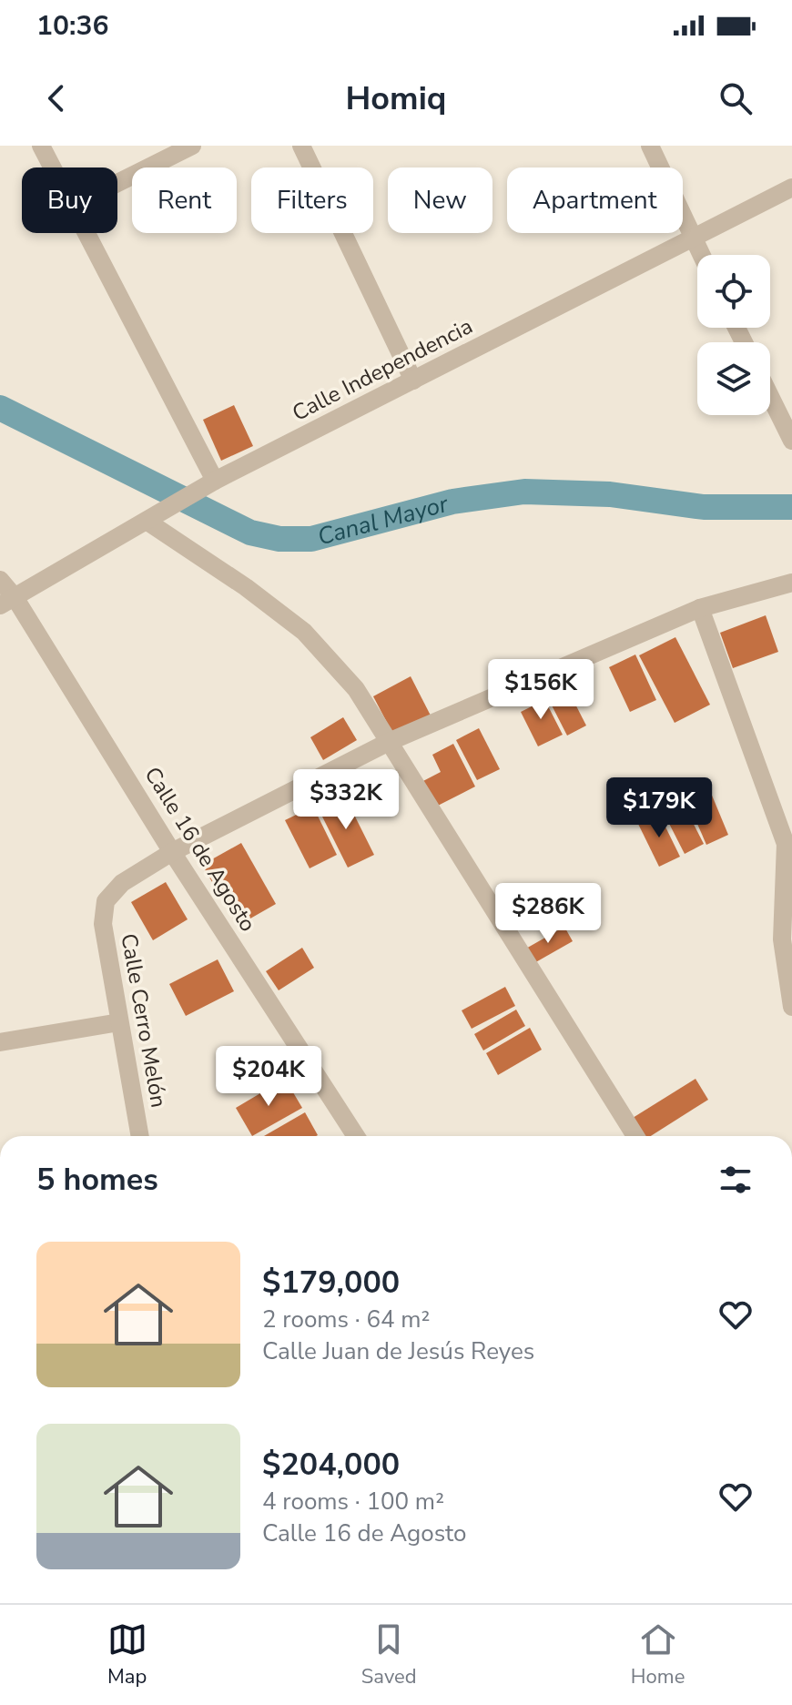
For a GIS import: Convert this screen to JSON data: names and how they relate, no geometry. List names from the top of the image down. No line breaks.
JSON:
{"streets":{"street":["Calle Independencia","Calle 16 de Agosto","Calle Cerro Melón"]},"crossings":[["Calle Independencia","Calle 16 de Agosto"],["Calle 16 de Agosto","Calle Cerro Melón"]],"water":["Canal Mayor"],"page":{"status":"10:36","header":"Homiq","chip":["Buy","Rent","Filters","New","Apartment"],"price":["$156K","$332K","$179K","$286K","$204K"],"heading":"5 homes","list":[{"name":"$179,000","note":"2 rooms · 64 m² · Calle Juan de Jesús Reyes"},{"name":"$204,000","note":"4 rooms · 100 m² · Calle 16 de Agosto"}],"tabs":["Map","Saved","Home"]}}
